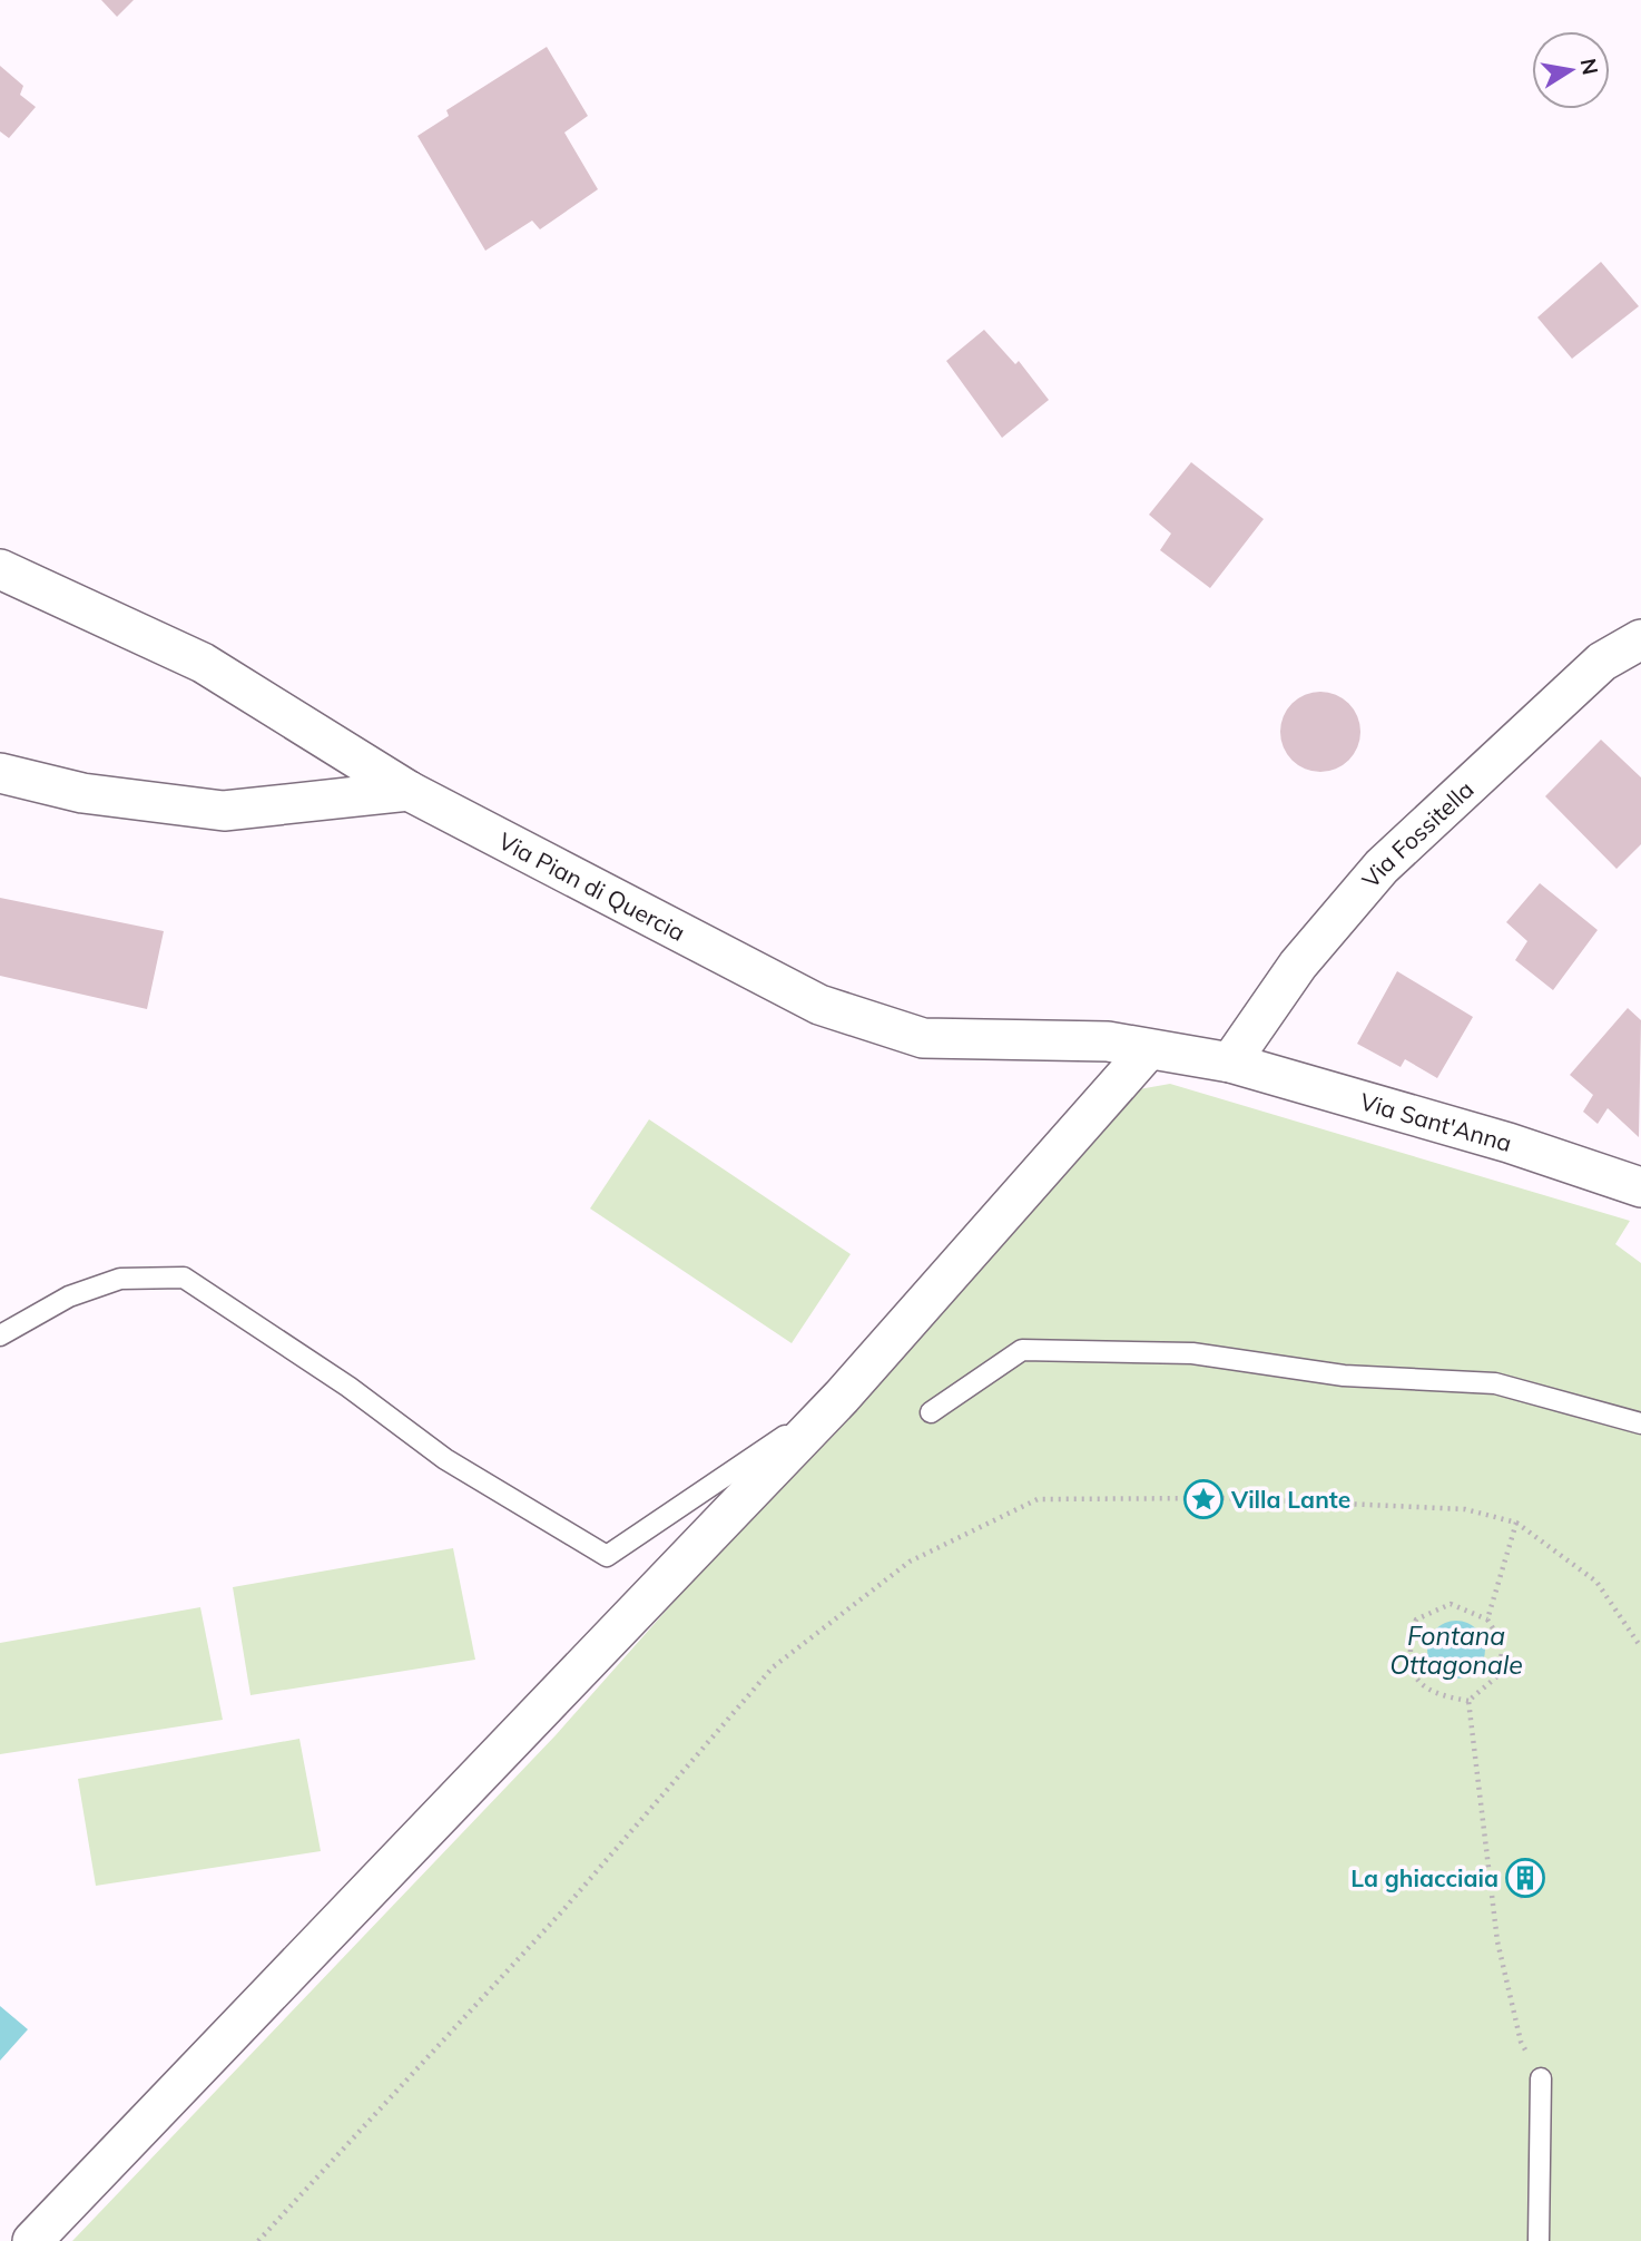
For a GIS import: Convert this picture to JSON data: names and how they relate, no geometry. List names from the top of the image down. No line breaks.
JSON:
{"streets":{"street":["Via Fossitella","Via Pian di Quercia","Via Sant'Anna"]},"crossings":[["Via Fossitella","Via Pian di Quercia"],["Via Fossitella","Via Sant'Anna"],["Via Pian di Quercia","Via Sant'Anna"]],"water":["Fontana Ottagonale"],"places":{"place":["Villa Lante"],"building":["La ghiacciaia"]},"north":"right"}
